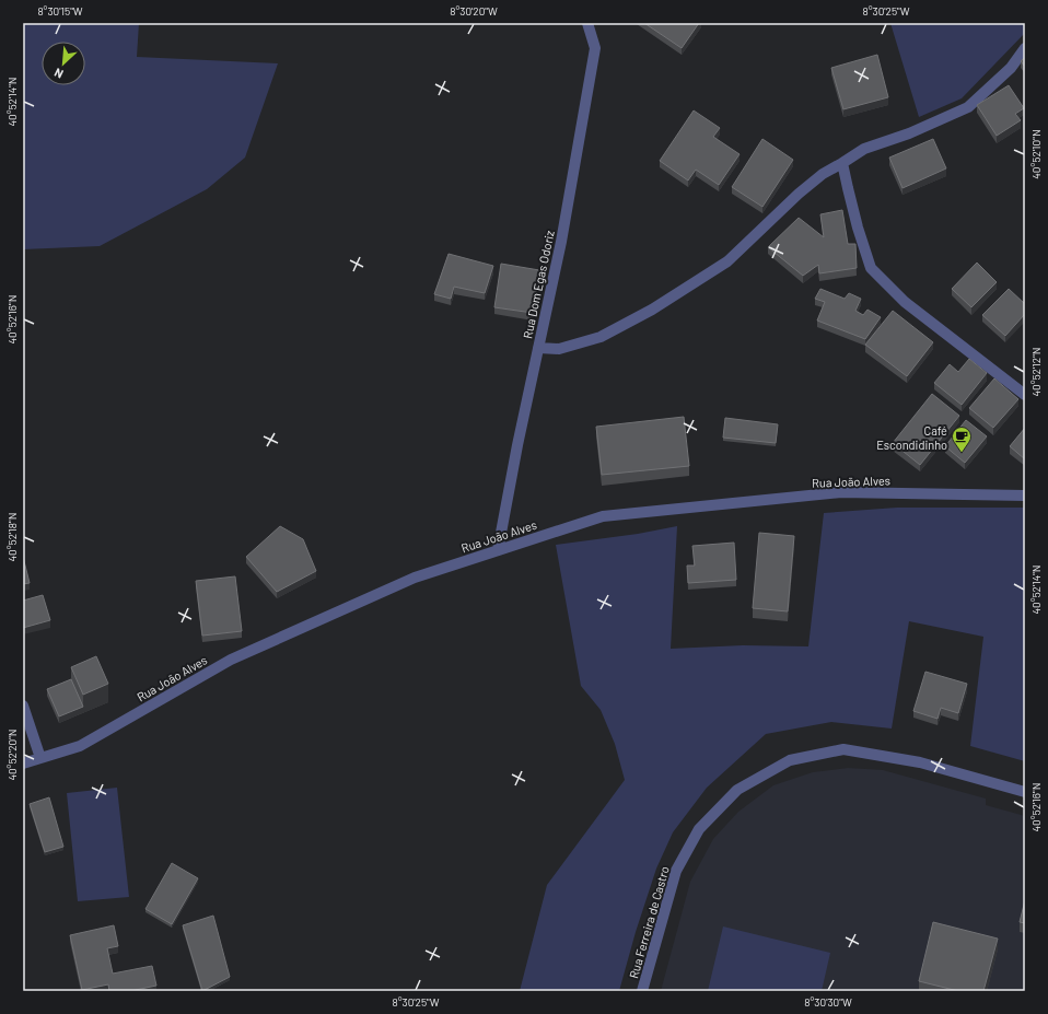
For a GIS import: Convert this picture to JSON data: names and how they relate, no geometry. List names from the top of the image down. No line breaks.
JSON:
{"streets":{"street":["Rua Dom Egas Odoriz","Rua João Alves","Rua Ferreira de Castro"]},"crossings":[["Rua Dom Egas Odoriz","Rua João Alves"]],"places":{"cafe":["Café Escondidinho"]},"north":"bottom left","coordinates":["8°30'15\"W","8°30'20\"W","8°30'25\"W","40°52'14\"N","40°52'10\"N","40°52'16\"N","40°52'12\"N","40°52'18\"N","40°52'20\"N","8°30'30\"W"]}
